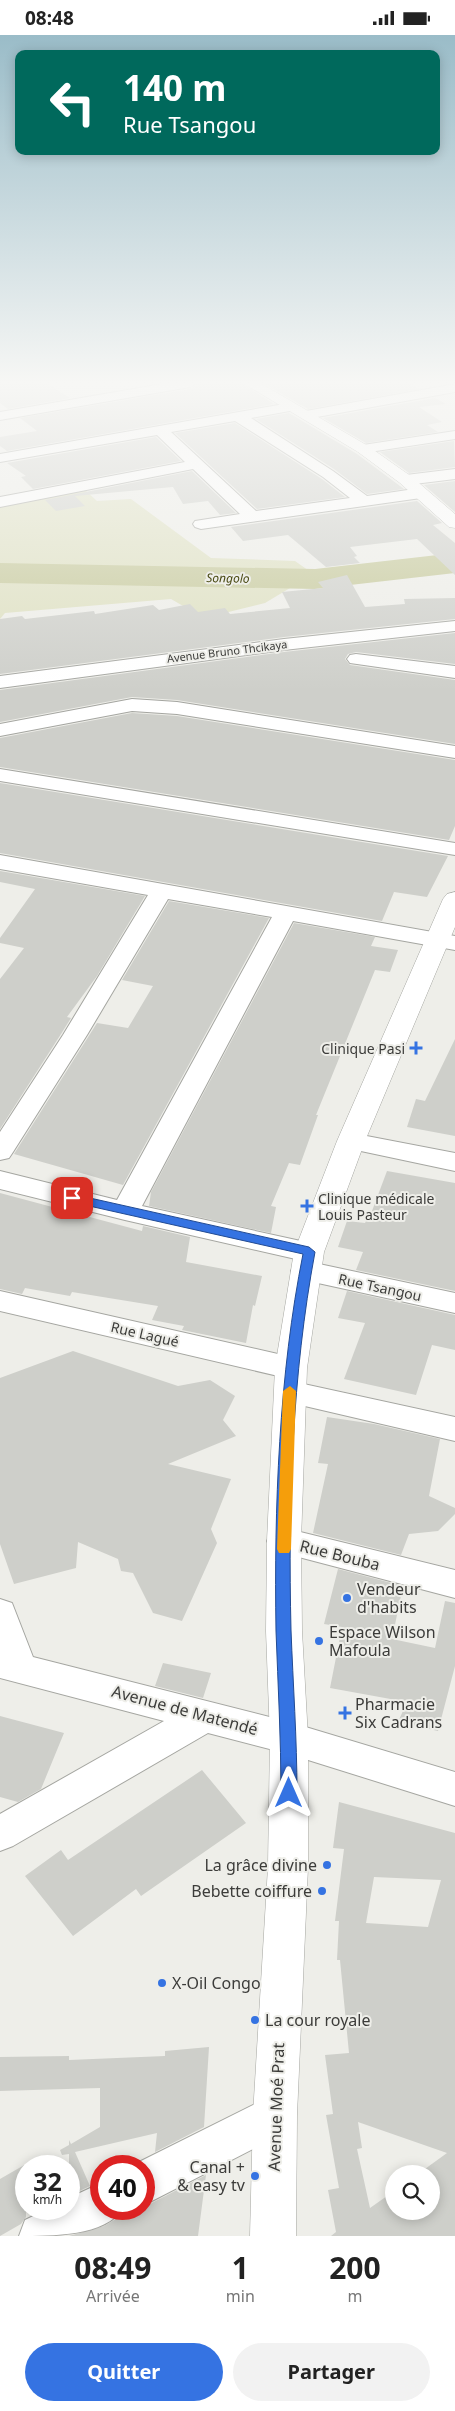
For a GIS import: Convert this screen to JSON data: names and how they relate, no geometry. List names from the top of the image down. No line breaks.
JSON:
{"streets":{"street":["Avenue Bruno Thcikaya","Rue Tsangou","Rue Lagué","Rue Bouba","Avenue de Matendé","Avenue Moé Prat"]},"crossings":[["Rue Tsangou","Avenue Moé Prat"],["Rue Lagué","Avenue Moé Prat"],["Rue Bouba","Avenue Moé Prat"],["Avenue de Matendé","Avenue Moé Prat"]],"water":["Songolo"],"places":{"health":["Clinique Pasi","Clinique médicale Louis Pasteur","Pharmacie Six Cadrans"],"other":["Vendeur d'habits","Espace Wilson Mafoula","La grâce divine","Bebette coiffure","X-Oil Congo","La cour royale","Canal + & easy tv"]},"page":{"status":"08:48","turn":["140 m","Rue Tsangou"],"speed":"32 km/h","limit":"40","eta":["08:49","Arrivée","1","min","200","m"],"buttons":["Quitter","Partager"]}}
